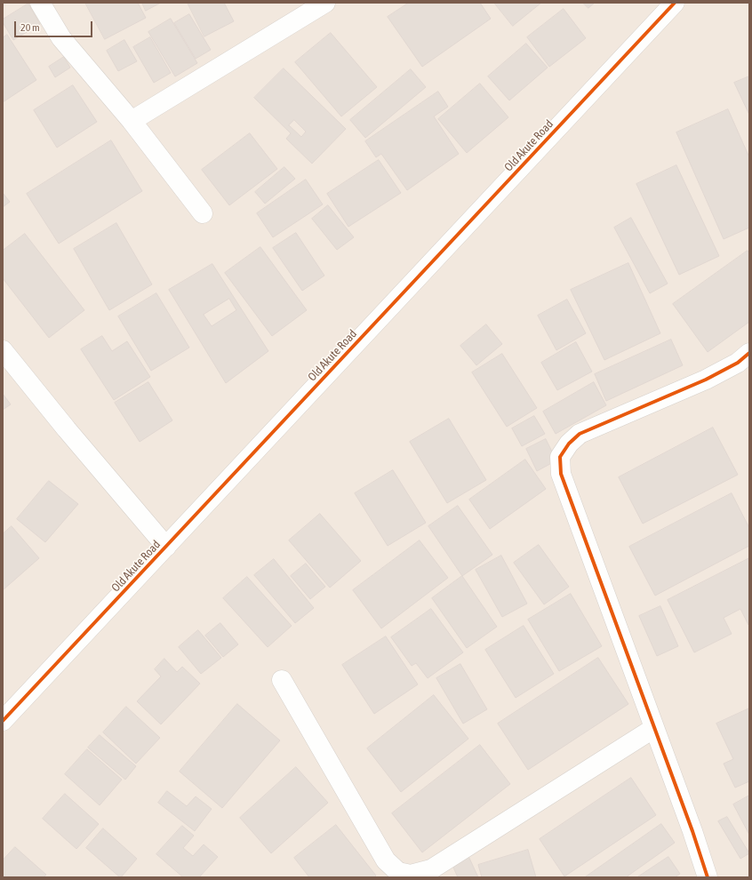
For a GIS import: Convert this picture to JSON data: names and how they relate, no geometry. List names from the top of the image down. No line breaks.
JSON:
{"streets":{"street":["Old Akute Road"]},"scale_bar":"20 m"}
